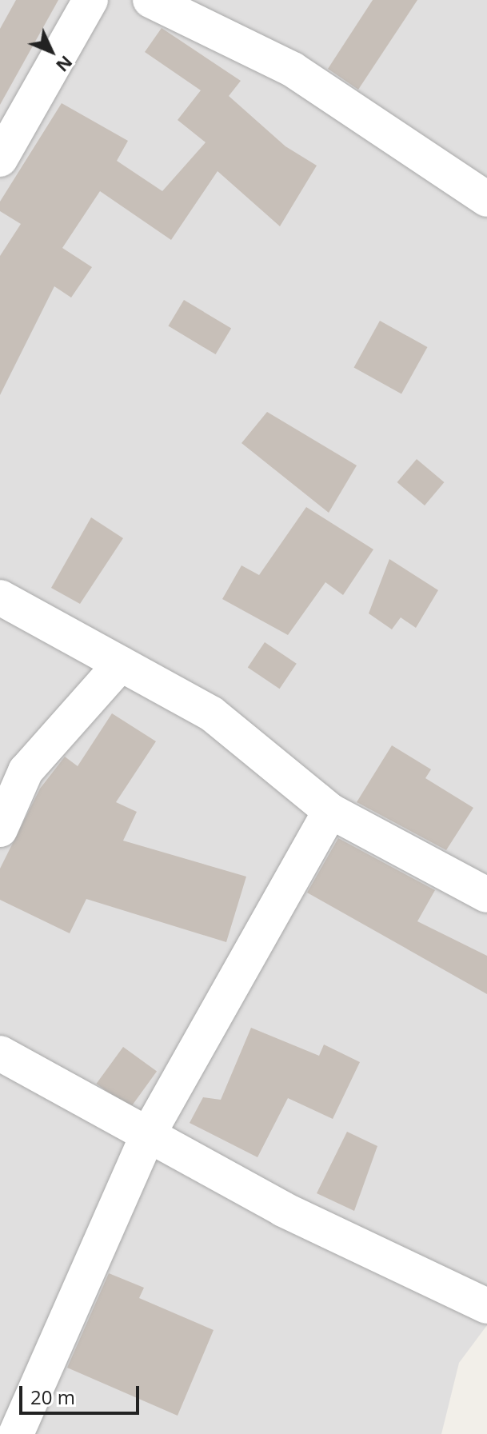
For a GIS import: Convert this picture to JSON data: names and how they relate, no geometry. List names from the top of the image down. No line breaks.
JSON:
{"scale_bar":"20 m","north":"bottom right"}
